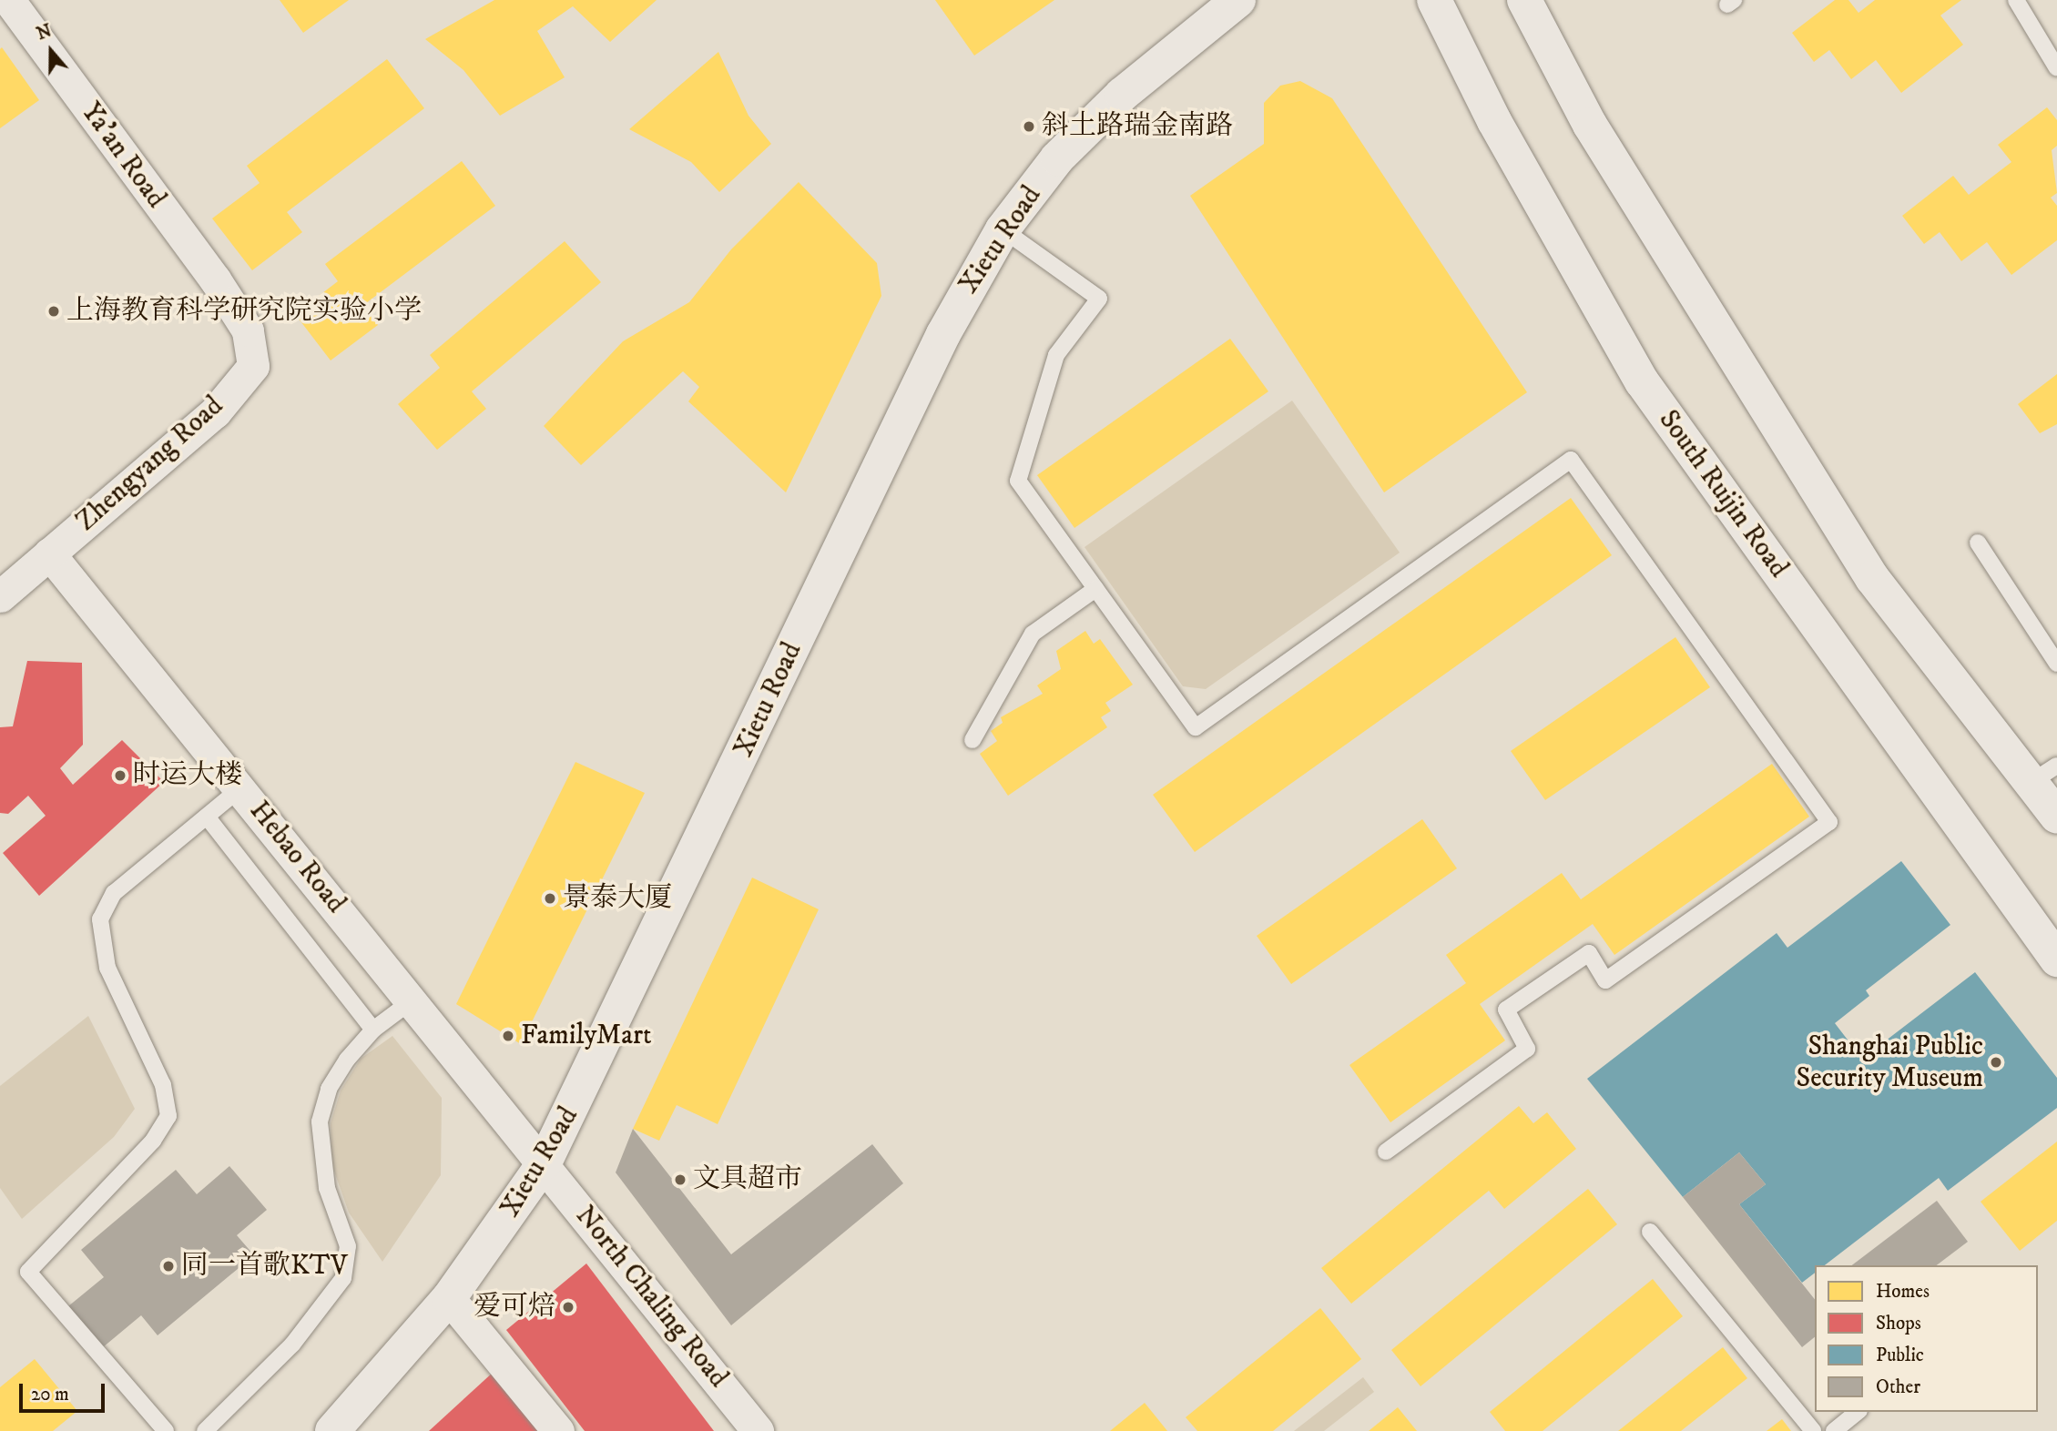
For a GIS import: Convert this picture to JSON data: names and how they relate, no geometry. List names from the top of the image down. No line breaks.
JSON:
{"streets":{"main road":["Xietu Road","South Ruijin Road"],"street":["Ya'an Road","Zhengyang Road","Hebao Road","North Chaling Road"]},"crossings":[["Ya'an Road","Zhengyang Road"],["Xietu Road","Hebao Road"],["Xietu Road","North Chaling Road"],["Zhengyang Road","Hebao Road"],["Hebao Road","North Chaling Road"]],"places":["斜土路瑞金南路","上海教育科学研究院实验小学","时运大楼","景泰大厦","FamilyMart","Shanghai Public Security Museum","文具超市","同一首歌KTV","爱可焙"],"legend":["Homes","Shops","Public","Other"],"scale_bar":"20 m","north":"top"}
